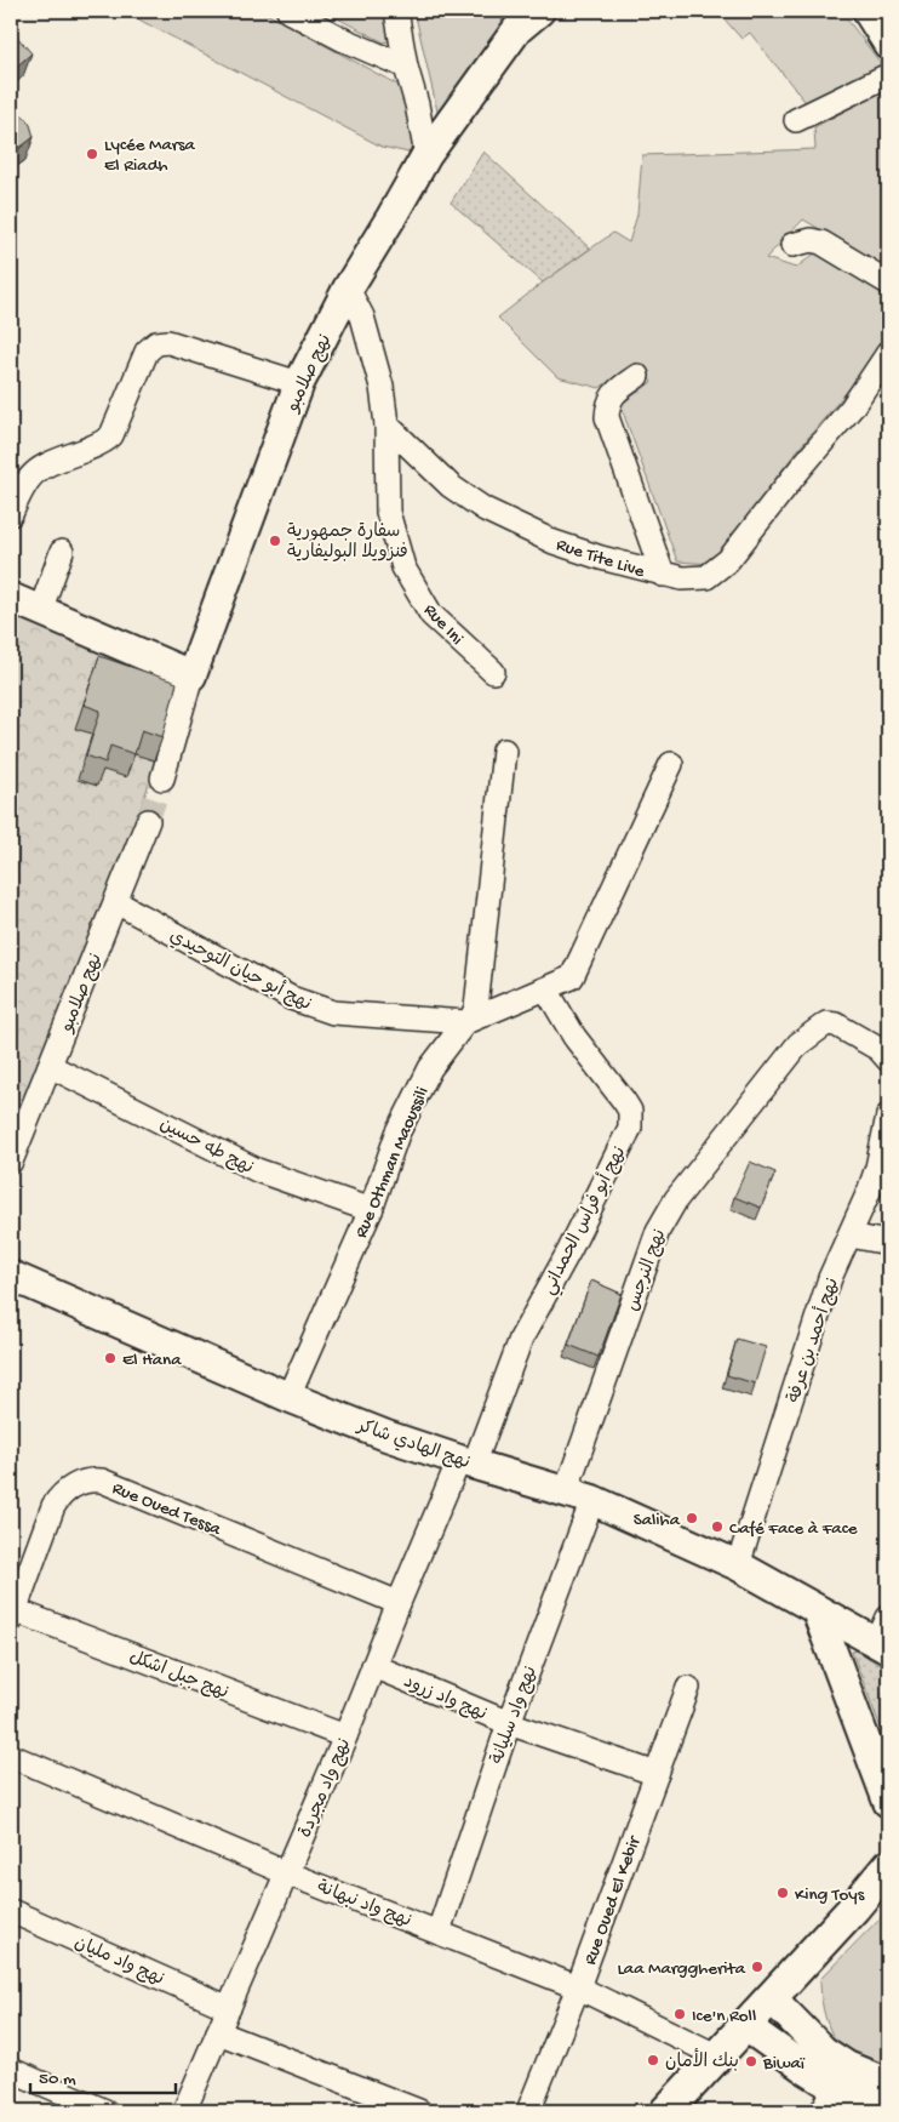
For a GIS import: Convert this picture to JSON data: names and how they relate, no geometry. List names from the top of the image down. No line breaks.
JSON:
{"streets":{"street":["نهج صلامبو","Rue Tite Live","Rue Ini","نهج أبو حيان التوحيدي","نهج طه حسين","Rue Othman Maoussili","نهج أبو فراس الحمداني","نهج النرجس","نهج أحمد بن عرفة","نهج الهادي شاكر","Rue Oued Tessa","نهج جبل اشكل","نهج واد زرود","نهج واد سليانة","نهج واد مجردة","Rue Oued El Kebir","نهج واد نبهانة","نهج واد مليان"]},"crossings":[["نهج صلامبو","نهج أبو حيان التوحيدي"],["نهج صلامبو","نهج طه حسين"],["Rue Tite Live","Rue Ini"],["نهج أبو حيان التوحيدي","Rue Othman Maoussili"],["نهج أبو حيان التوحيدي","نهج أبو فراس الحمداني"],["نهج طه حسين","Rue Othman Maoussili"],["Rue Othman Maoussili","نهج الهادي شاكر"],["نهج أبو فراس الحمداني","نهج الهادي شاكر"],["نهج أبو فراس الحمداني","نهج واد مجردة"],["نهج النرجس","نهج الهادي شاكر"],["نهج النرجس","نهج واد سليانة"],["نهج أحمد بن عرفة","نهج الهادي شاكر"],["نهج الهادي شاكر","نهج واد سليانة"],["نهج الهادي شاكر","نهج واد مجردة"],["Rue Oued Tessa","نهج جبل اشكل"],["Rue Oued Tessa","نهج واد مجردة"],["نهج جبل اشكل","نهج واد مجردة"],["نهج واد زرود","نهج واد سليانة"],["نهج واد زرود","نهج واد مجردة"],["نهج واد زرود","Rue Oued El Kebir"],["نهج واد سليانة","نهج واد نبهانة"],["نهج واد مجردة","نهج واد نبهانة"],["نهج واد مجردة","نهج واد مليان"],["Rue Oued El Kebir","نهج واد نبهانة"]],"places":["Lycée Marsa El Riadh","سفارة جمهورية فنزويلا البوليفارية","El Hana","Saliha","Café Face à Face","King Toys","Laa Marggherita","Ice'n Roll","بنك الأمان","Biwaï"],"scale_bar":"50 m"}
